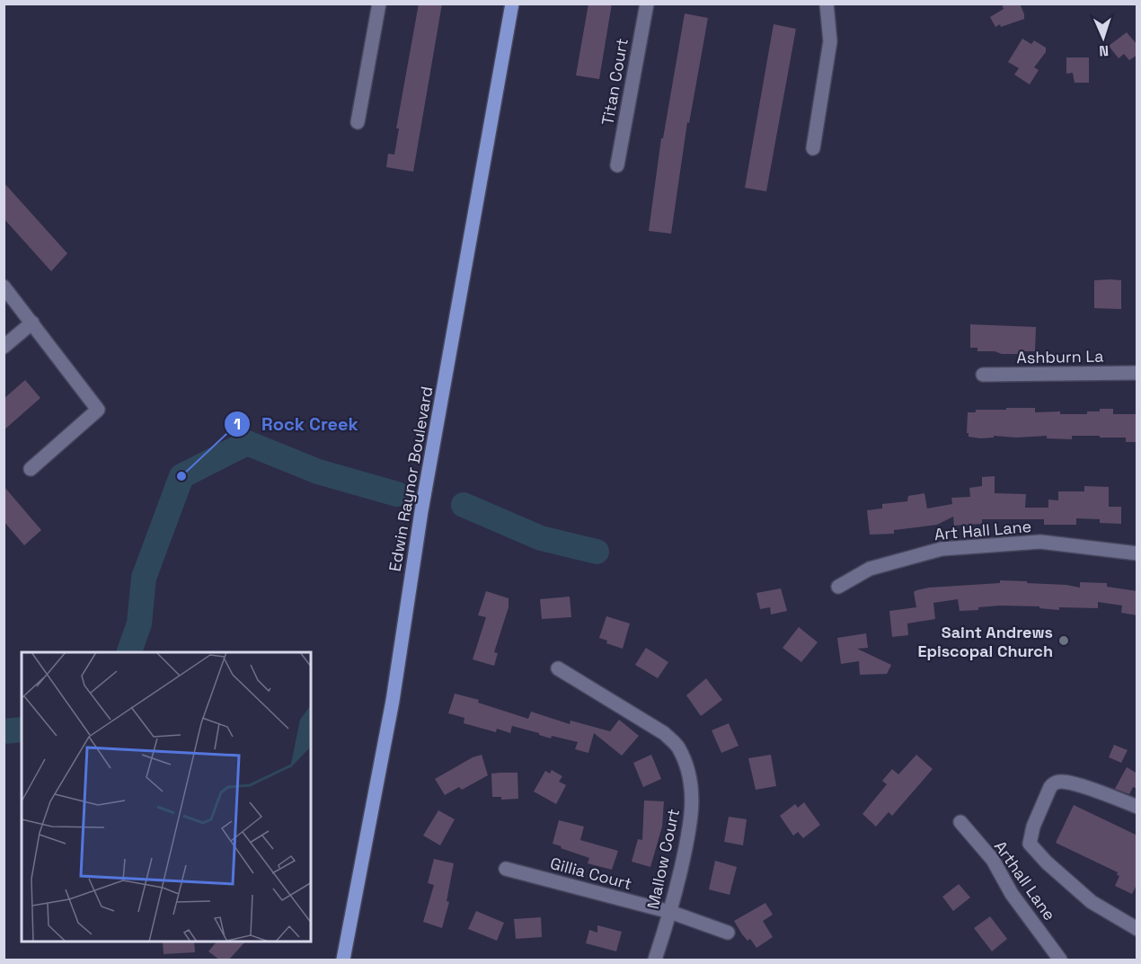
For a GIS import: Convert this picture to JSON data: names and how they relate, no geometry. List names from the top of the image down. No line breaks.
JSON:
{"streets":{"main road":["Edwin Raynor Boulevard"],"street":["Titan Court","Ashburn La","Art Hall Lane","Mallow Court","Gillia Court","Arthall Lane"]},"crossings":[["Mallow Court","Gillia Court"]],"places":["Rock Creek","Saint Andrews Episcopal Church"],"north":"bottom"}
